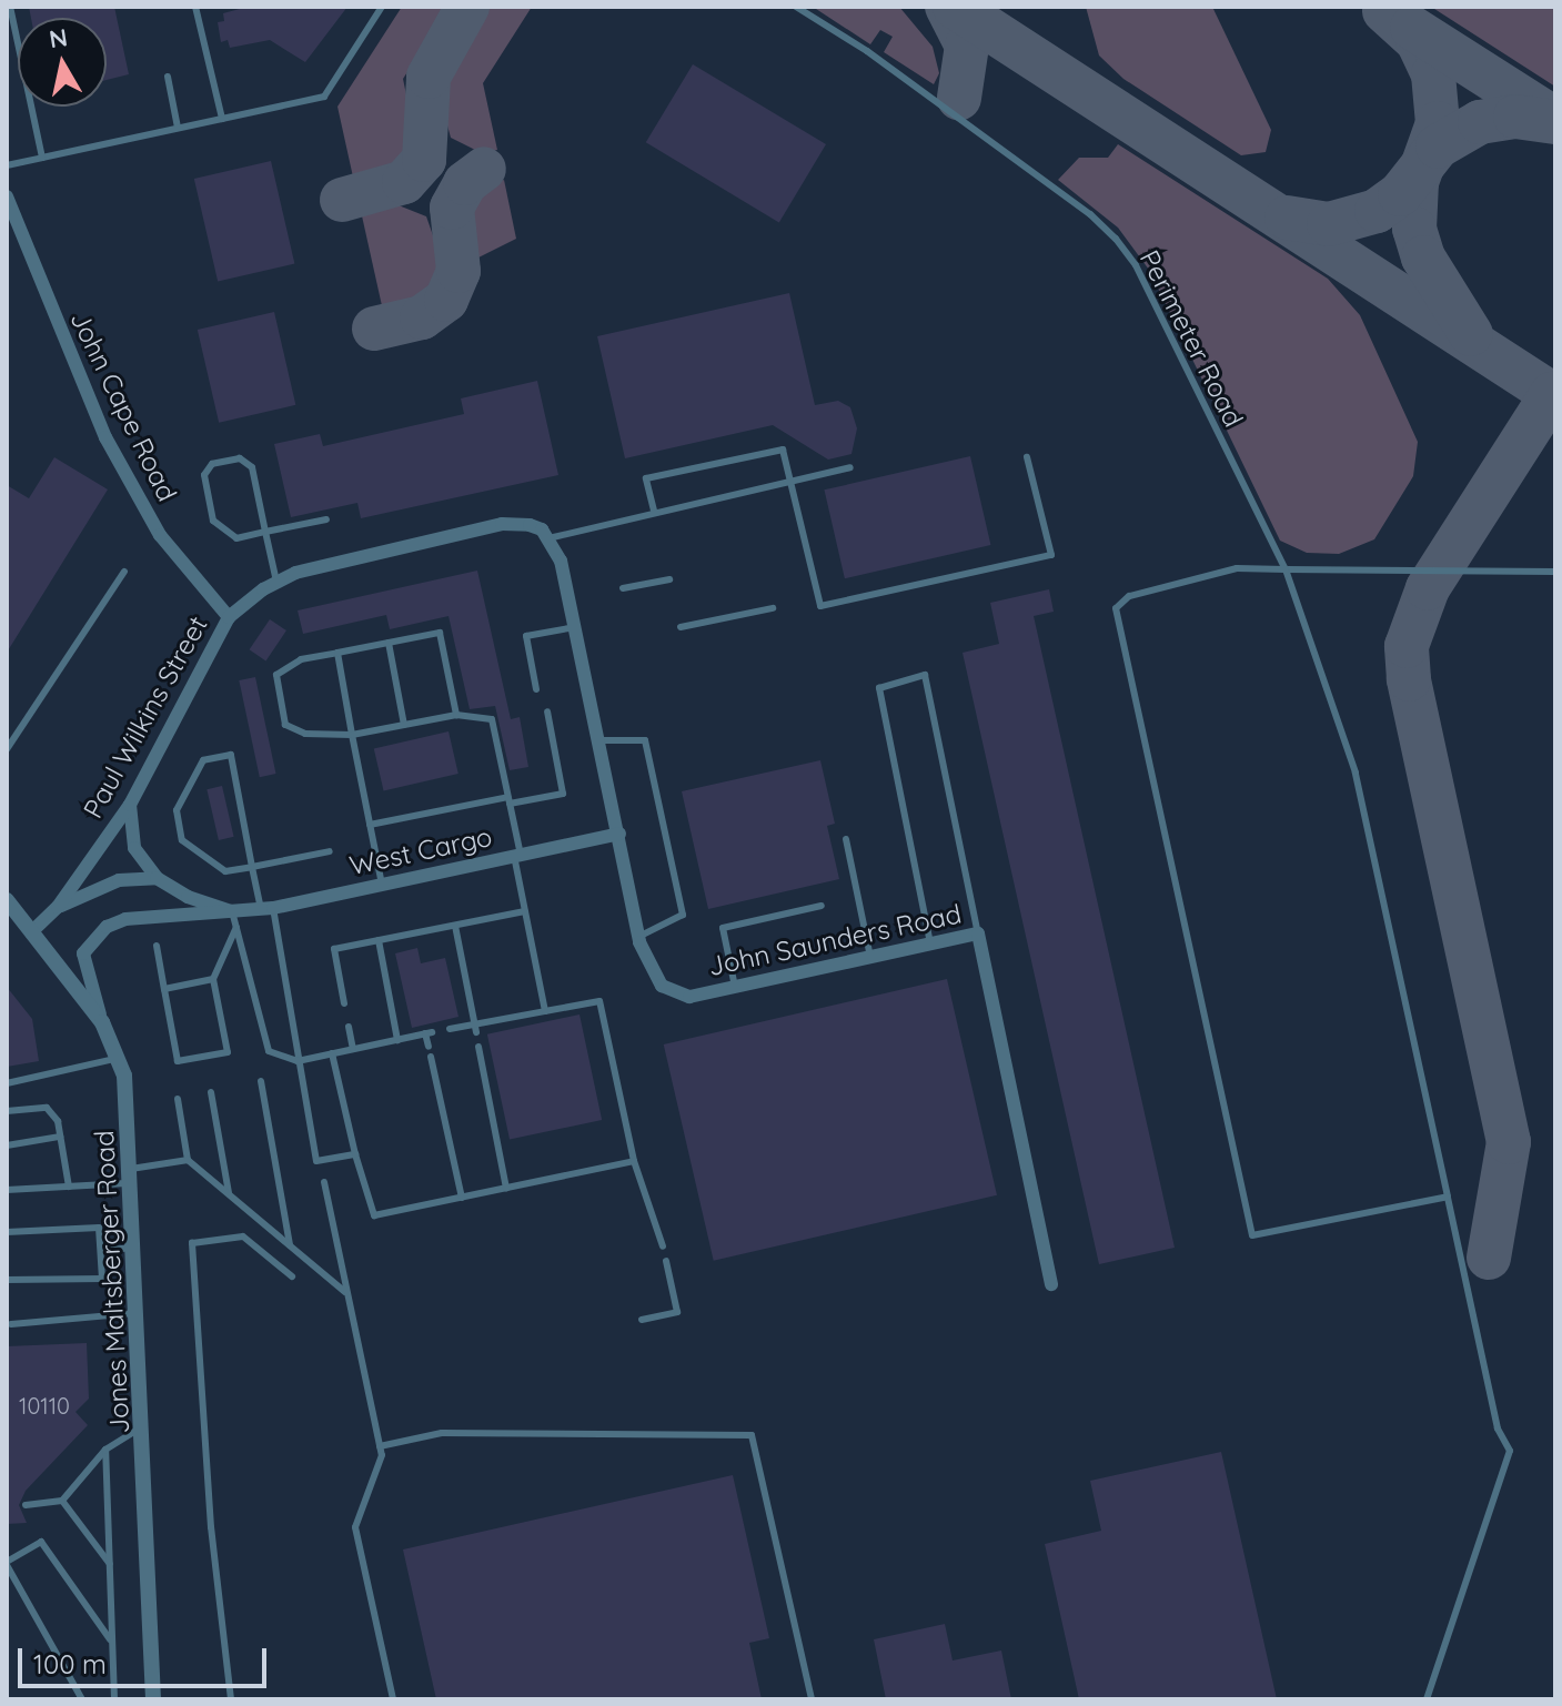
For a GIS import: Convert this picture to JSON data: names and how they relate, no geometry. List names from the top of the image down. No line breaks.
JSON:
{"streets":{"street":["John Cape Road","Paul Wilkins Street","West Cargo","John Saunders Road","Jones Maltsberger Road"],"lane":["Perimeter Road"]},"crossings":[["John Cape Road","Paul Wilkins Street"],["Paul Wilkins Street","West Cargo"],["Paul Wilkins Street","John Saunders Road"],["Paul Wilkins Street","Jones Maltsberger Road"],["West Cargo","John Saunders Road"],["West Cargo","Jones Maltsberger Road"]],"house_numbers":["10110"],"scale_bar":"100 m","north":"top"}
